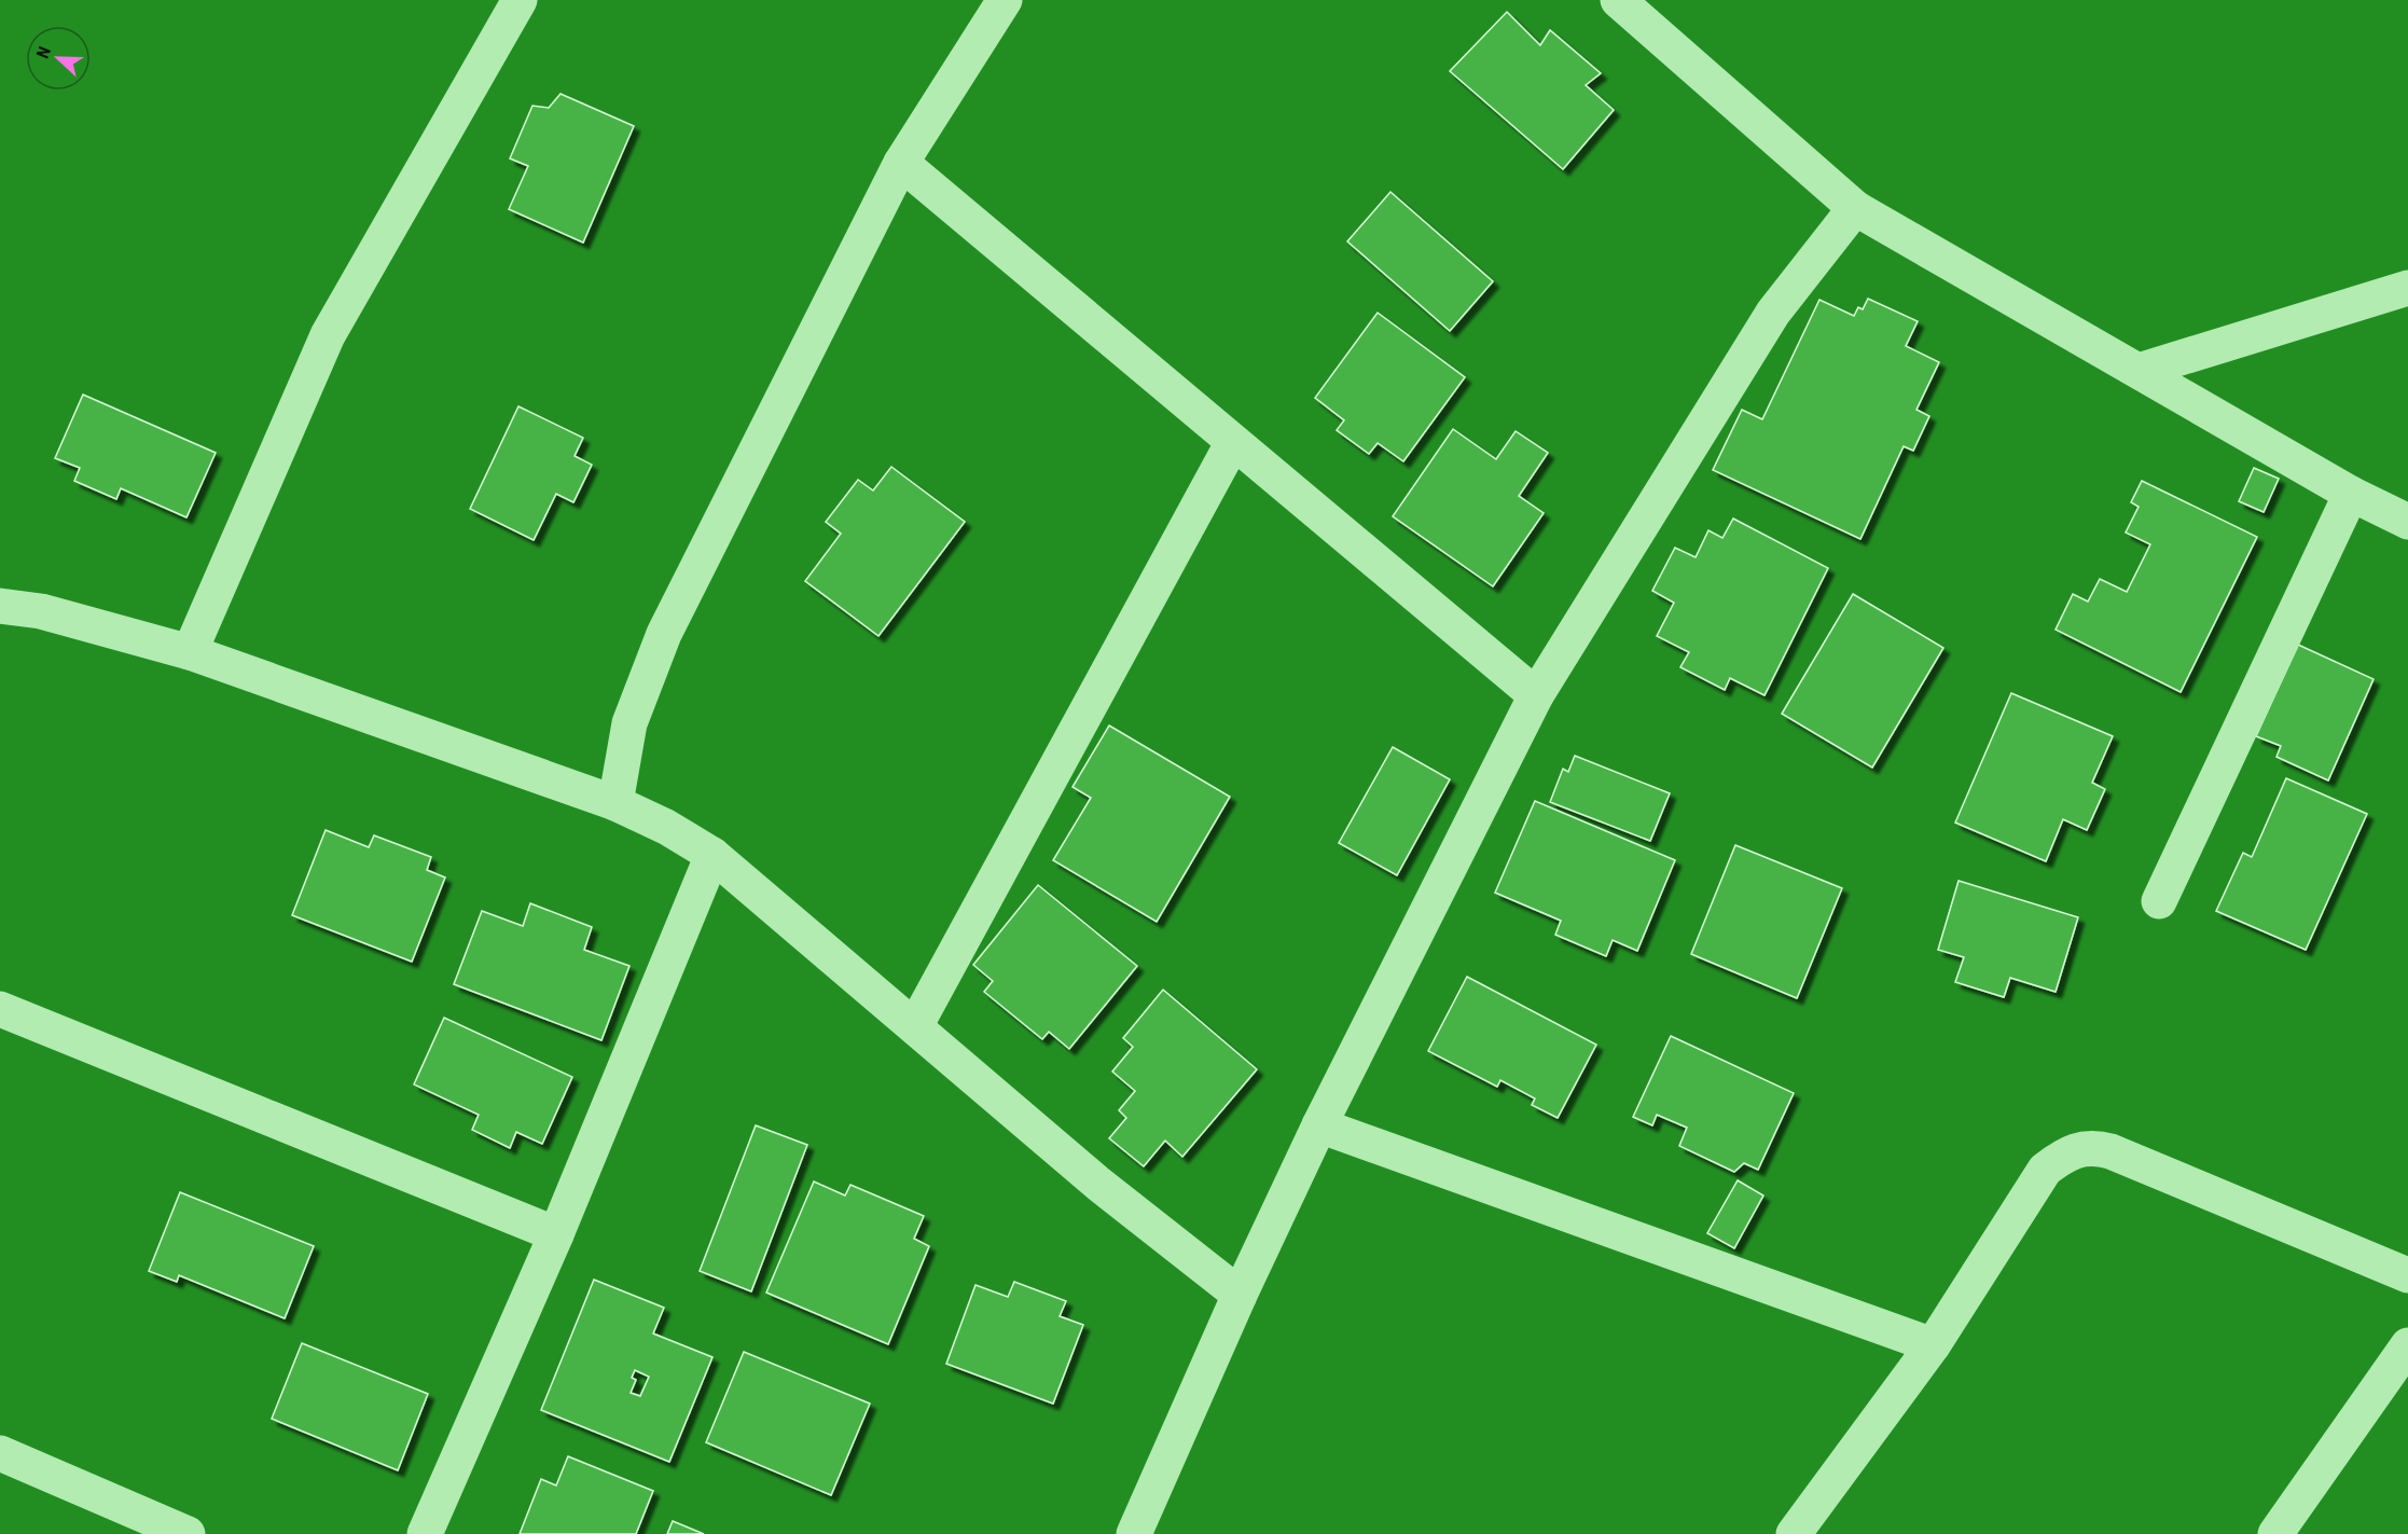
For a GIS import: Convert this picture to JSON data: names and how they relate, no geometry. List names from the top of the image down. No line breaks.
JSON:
{"north":"left"}
